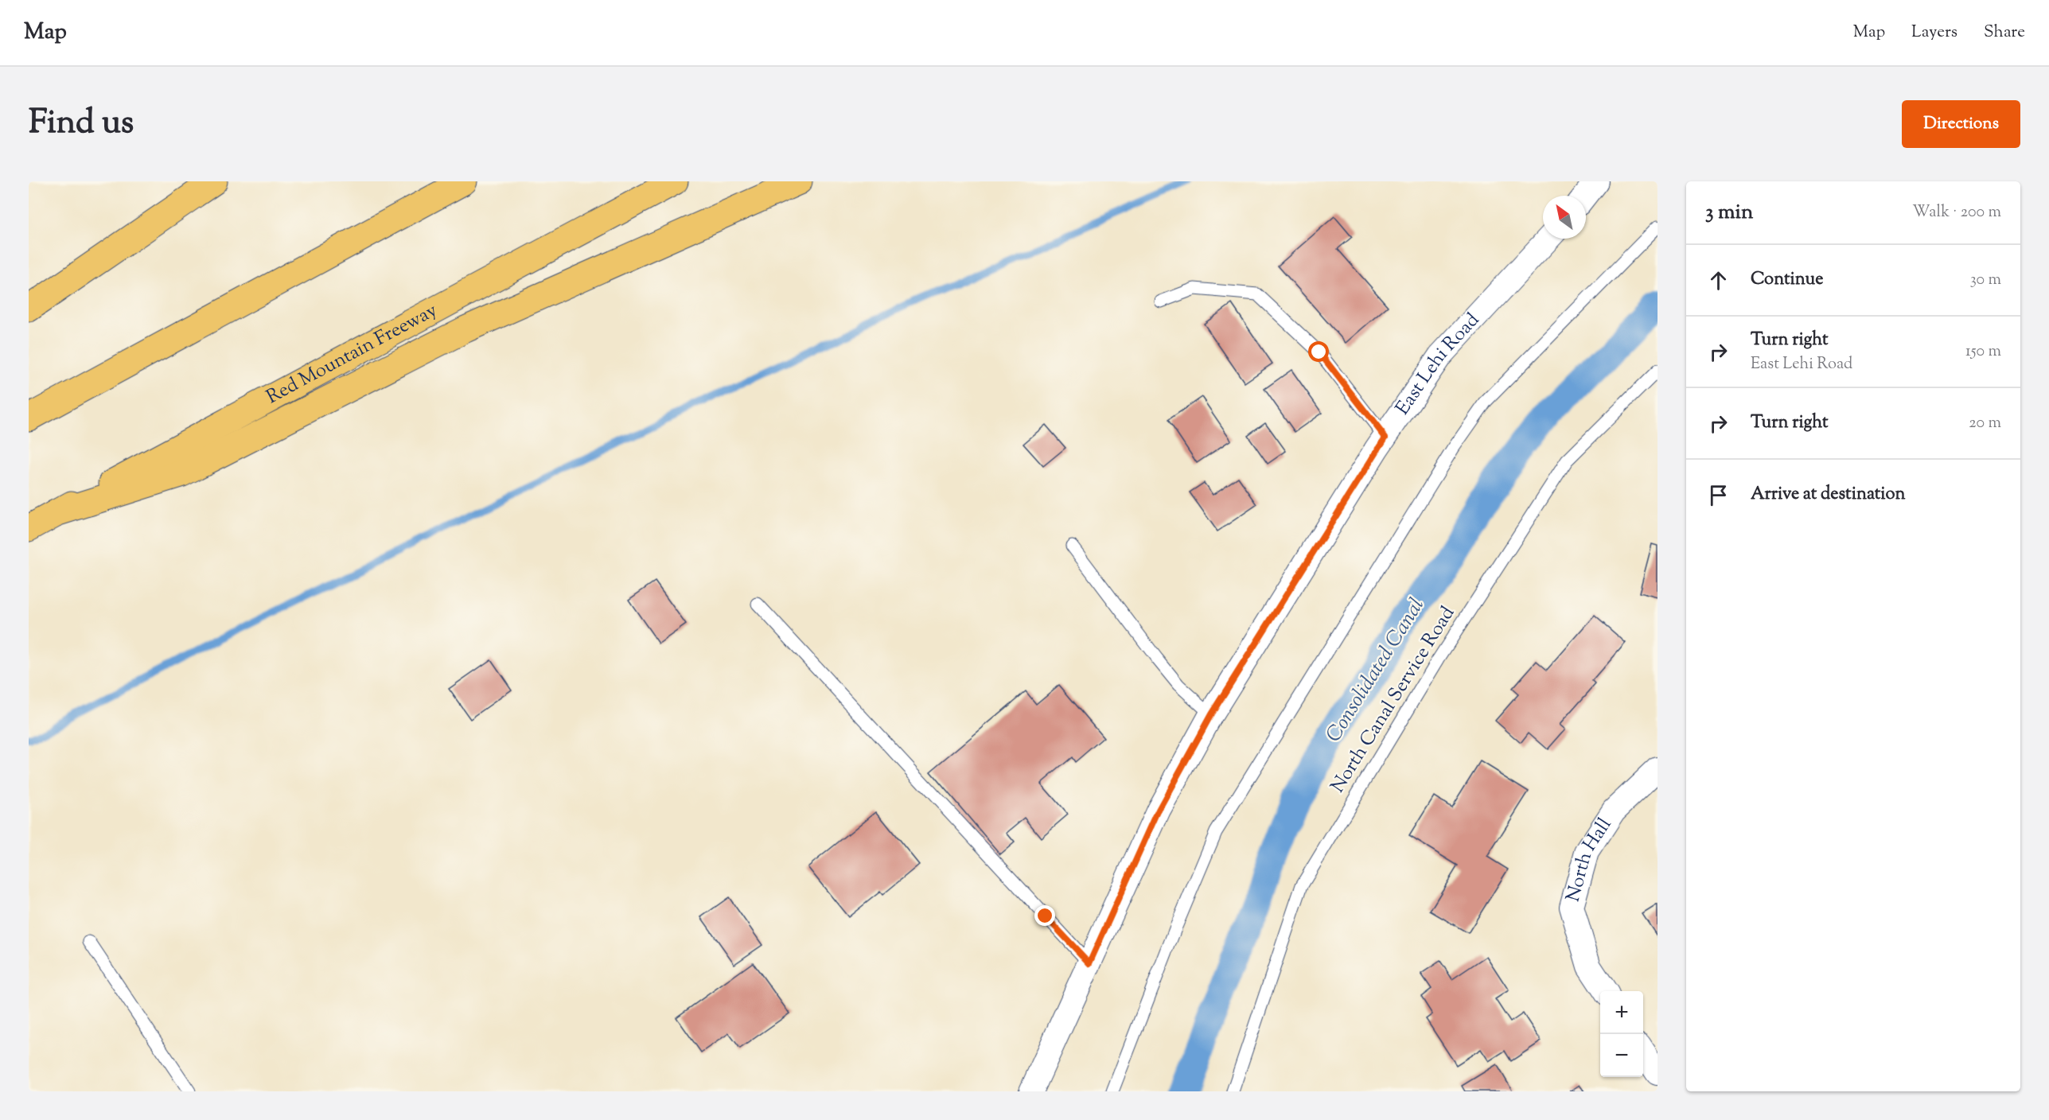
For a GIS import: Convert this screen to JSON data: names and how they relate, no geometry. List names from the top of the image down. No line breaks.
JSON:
{"streets":{"highway":["Red Mountain Freeway"],"street":["East Lehi Road","North Hall"],"lane":["North Canal Service Road"]},"water":["Consolidated Canal"],"north":"top left","page":{"header":"Map","nav":["Map","Layers","Share"],"title":"Find us","buttons":"Directions","heading":["3 min","Walk · 200 m"],"list":[["Continue","30 m"],["Turn right","East Lehi Road","150 m"],["Turn right","20 m"],"Arrive at destination"],"map_buttons":["+","−"]}}
